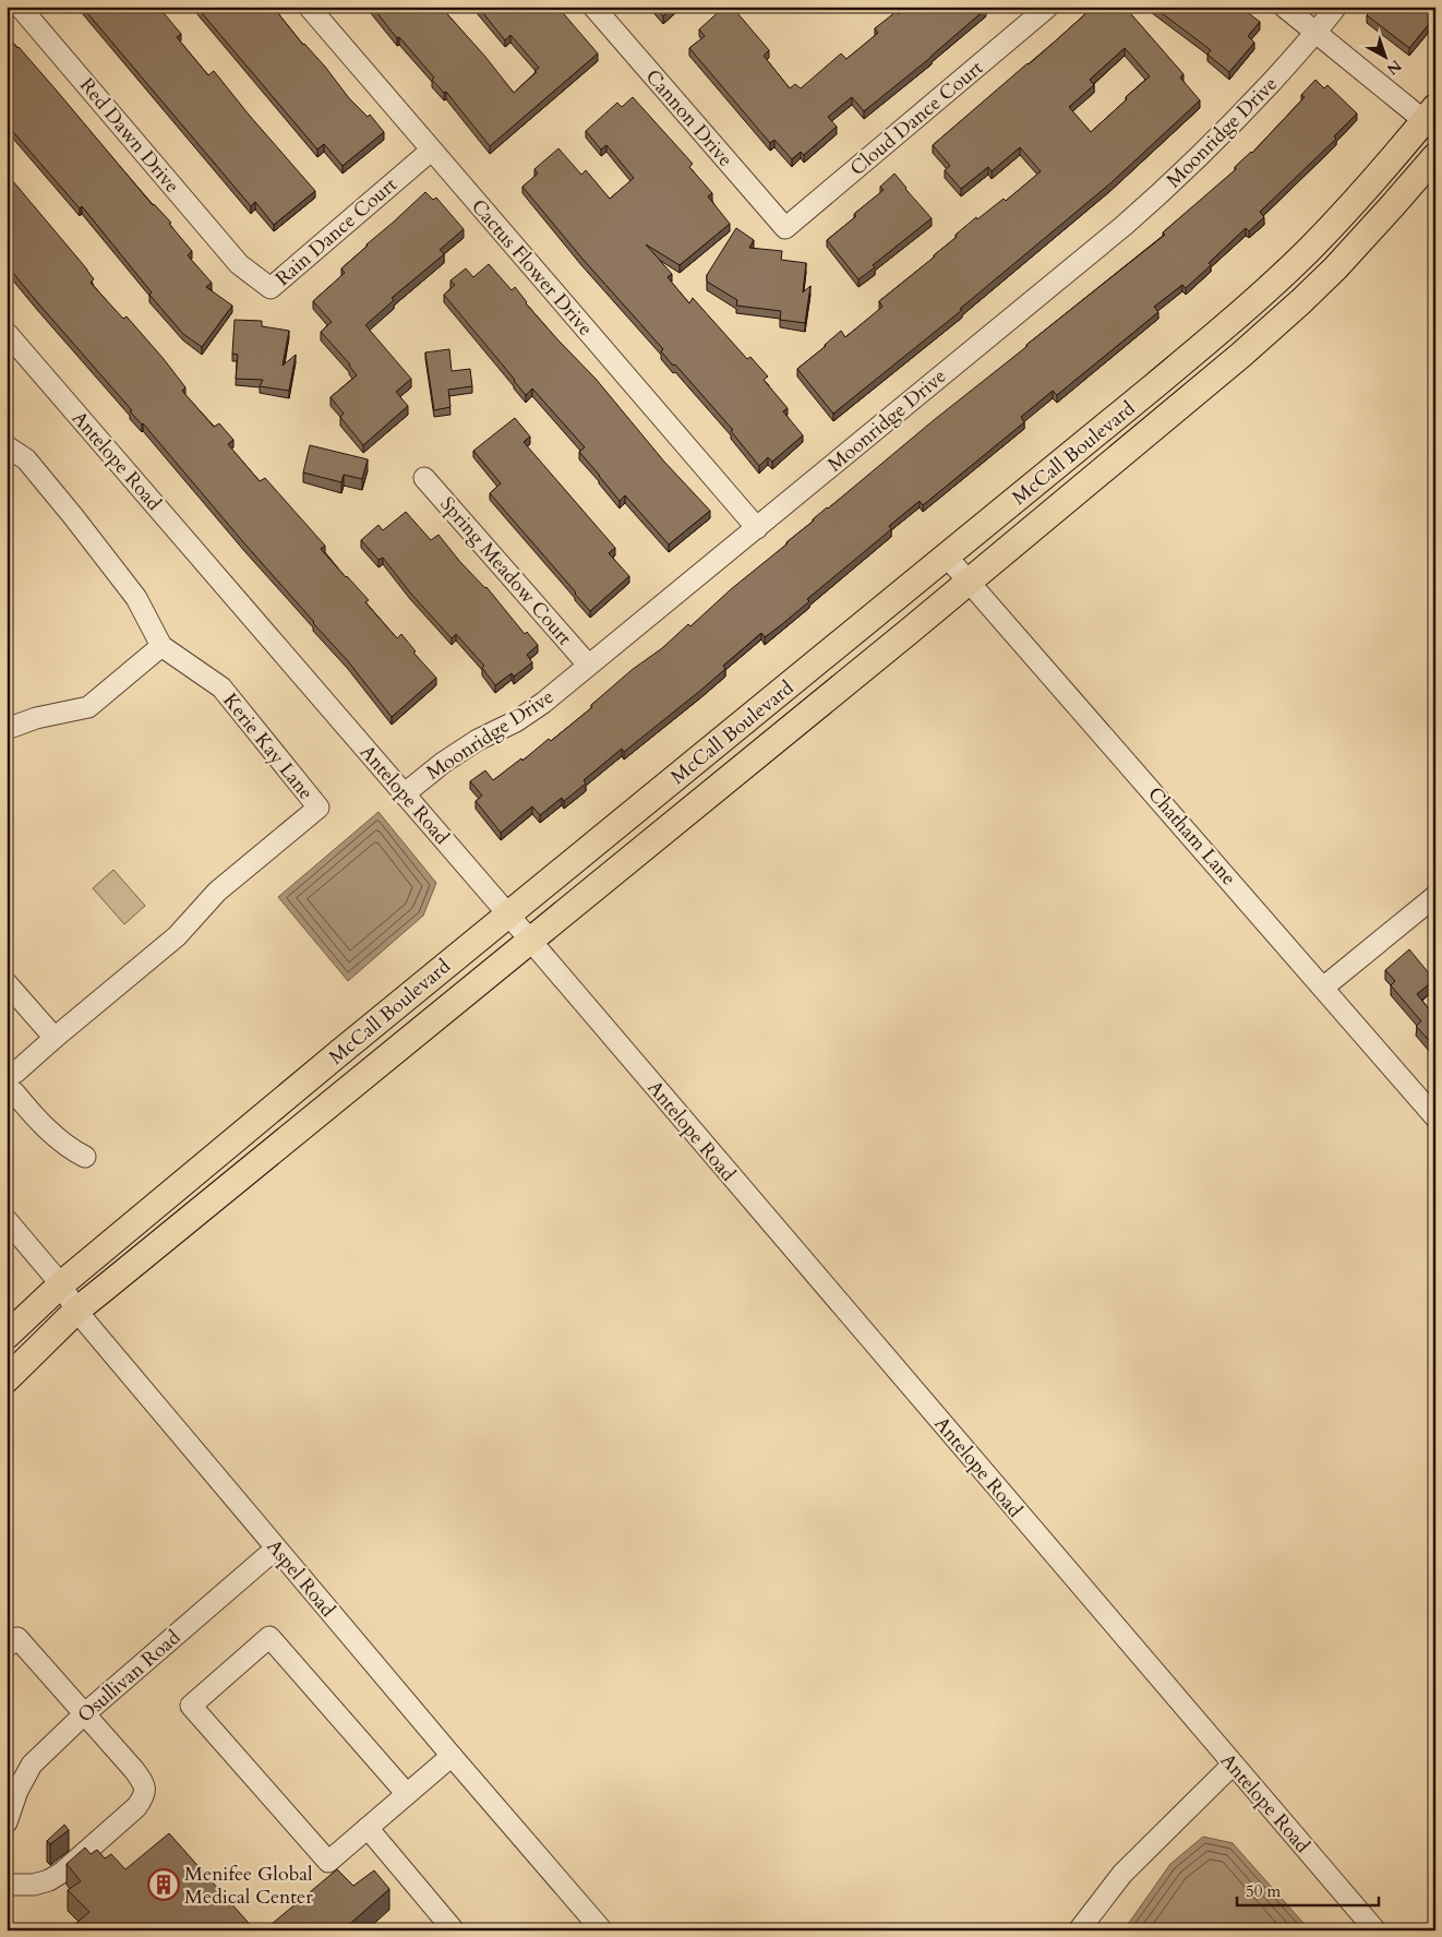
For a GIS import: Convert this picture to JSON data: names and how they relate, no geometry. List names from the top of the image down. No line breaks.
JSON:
{"streets":{"main road":["McCall Boulevard"],"street":["Cannon Drive","Cloud Dance Court","Moonridge Drive","Red Dawn Drive","Rain Dance Court","Cactus Flower Drive","Antelope Road","Spring Meadow Court","Kerie Kay Lane","Chatham Lane","Aspel Road","Osullivan Road"]},"crossings":[["Cannon Drive","Cloud Dance Court"],["Moonridge Drive","Cactus Flower Drive"],["Moonridge Drive","Antelope Road"],["Moonridge Drive","Spring Meadow Court"],["Red Dawn Drive","Rain Dance Court"],["Rain Dance Court","Cactus Flower Drive"],["McCall Boulevard","Antelope Road"],["McCall Boulevard","Chatham Lane"],["McCall Boulevard","Aspel Road"],["Aspel Road","Osullivan Road"]],"places":{"building":["Menifee Global Medical Center"]},"scale_bar":"50 m","north":"bottom right"}
